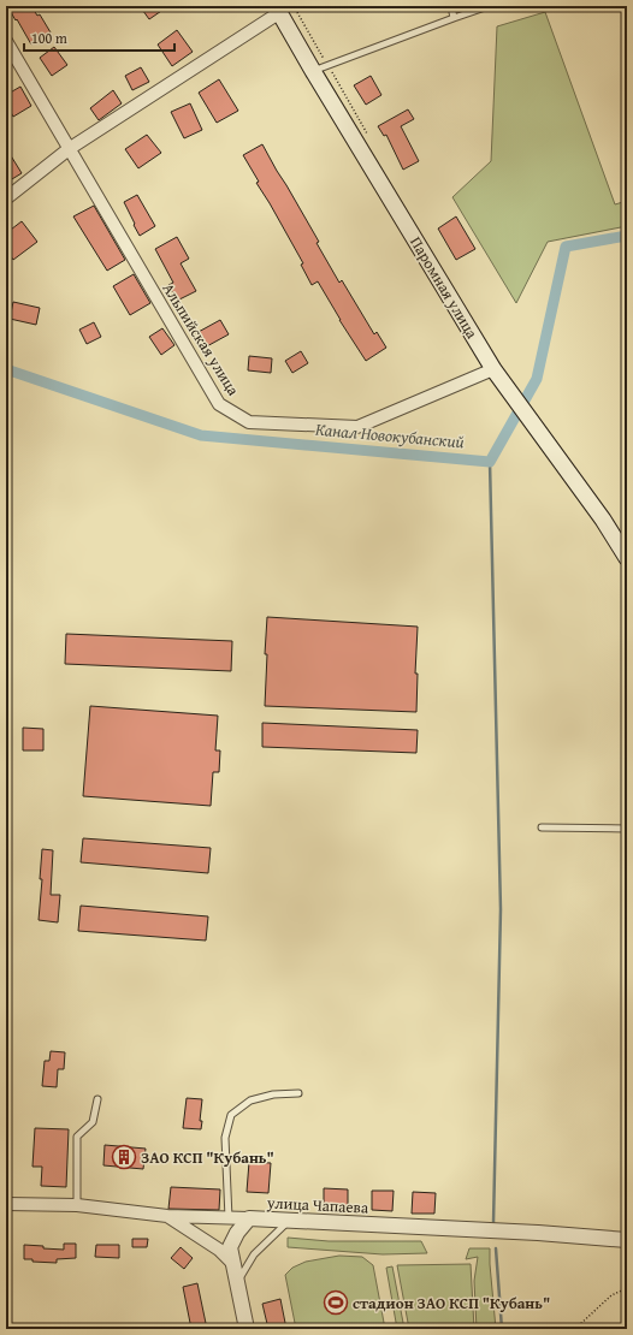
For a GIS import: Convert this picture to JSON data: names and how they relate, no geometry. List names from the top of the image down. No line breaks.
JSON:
{"streets":{"main road":["Паромная улица"],"street":["Альпийская улица","улица Чапаева"]},"crossings":[["Паромная улица","Альпийская улица"]],"water":["Канал Новокубанский"],"places":{"building":["ЗАО КСП \"Кубань\""],"sports":["стадион ЗАО КСП \"Кубань\""]},"scale_bar":"100 m"}
